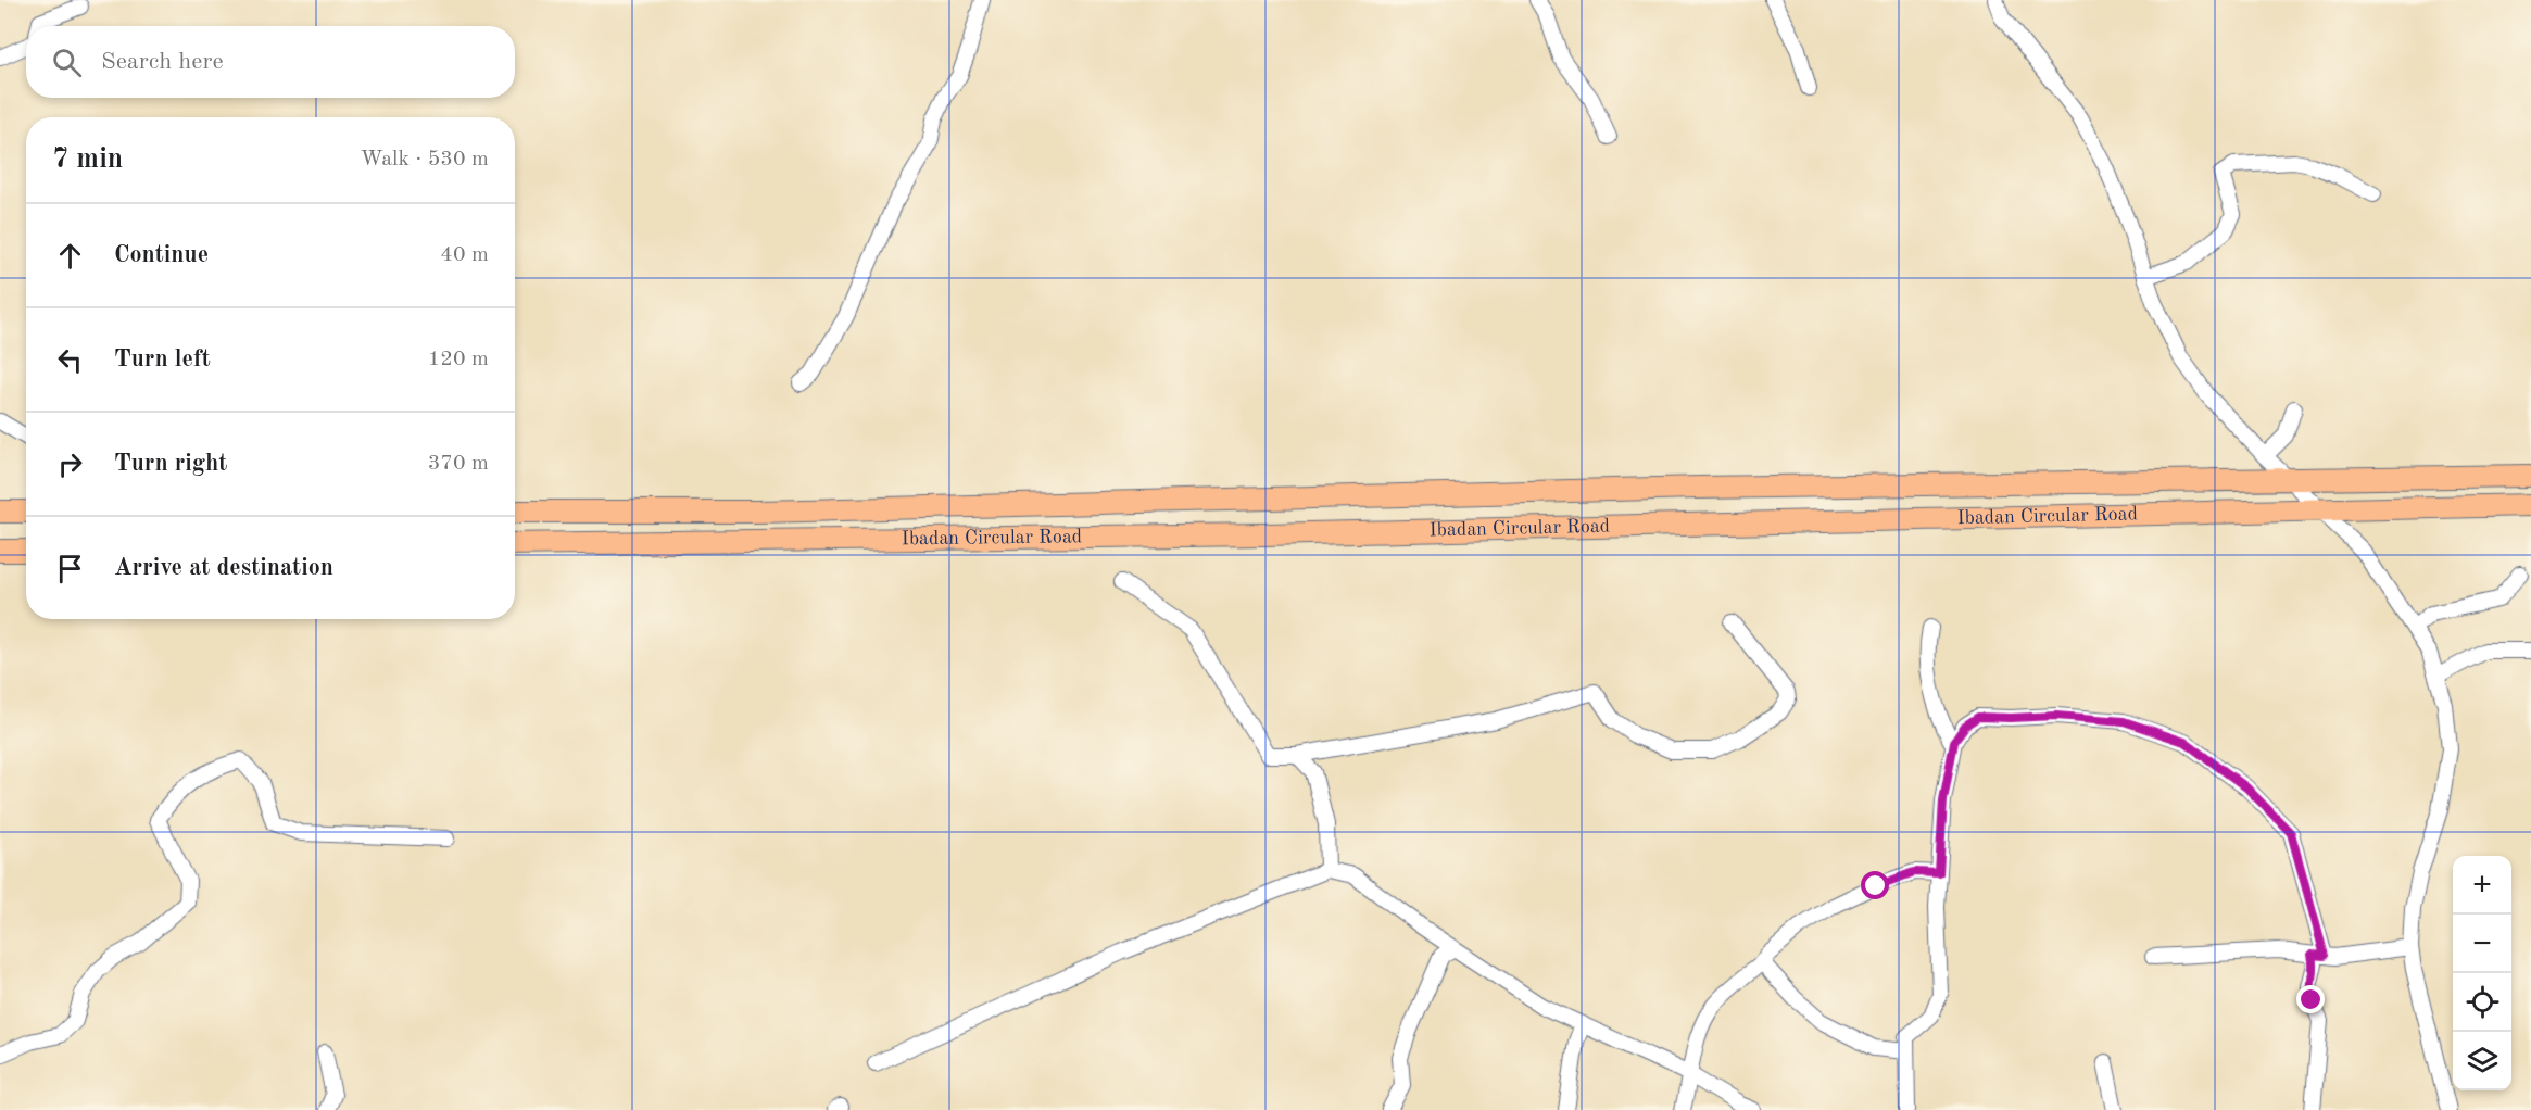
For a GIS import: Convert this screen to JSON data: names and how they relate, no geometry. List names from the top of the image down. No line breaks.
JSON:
{"streets":{"highway":["Ibadan Circular Road"]},"page":{"search":"Search here","heading":["7 min","Walk · 530 m"],"list":[["Continue","40 m"],["Turn left","120 m"],["Turn right","370 m"],"Arrive at destination"],"map_buttons":["+","−"]}}
